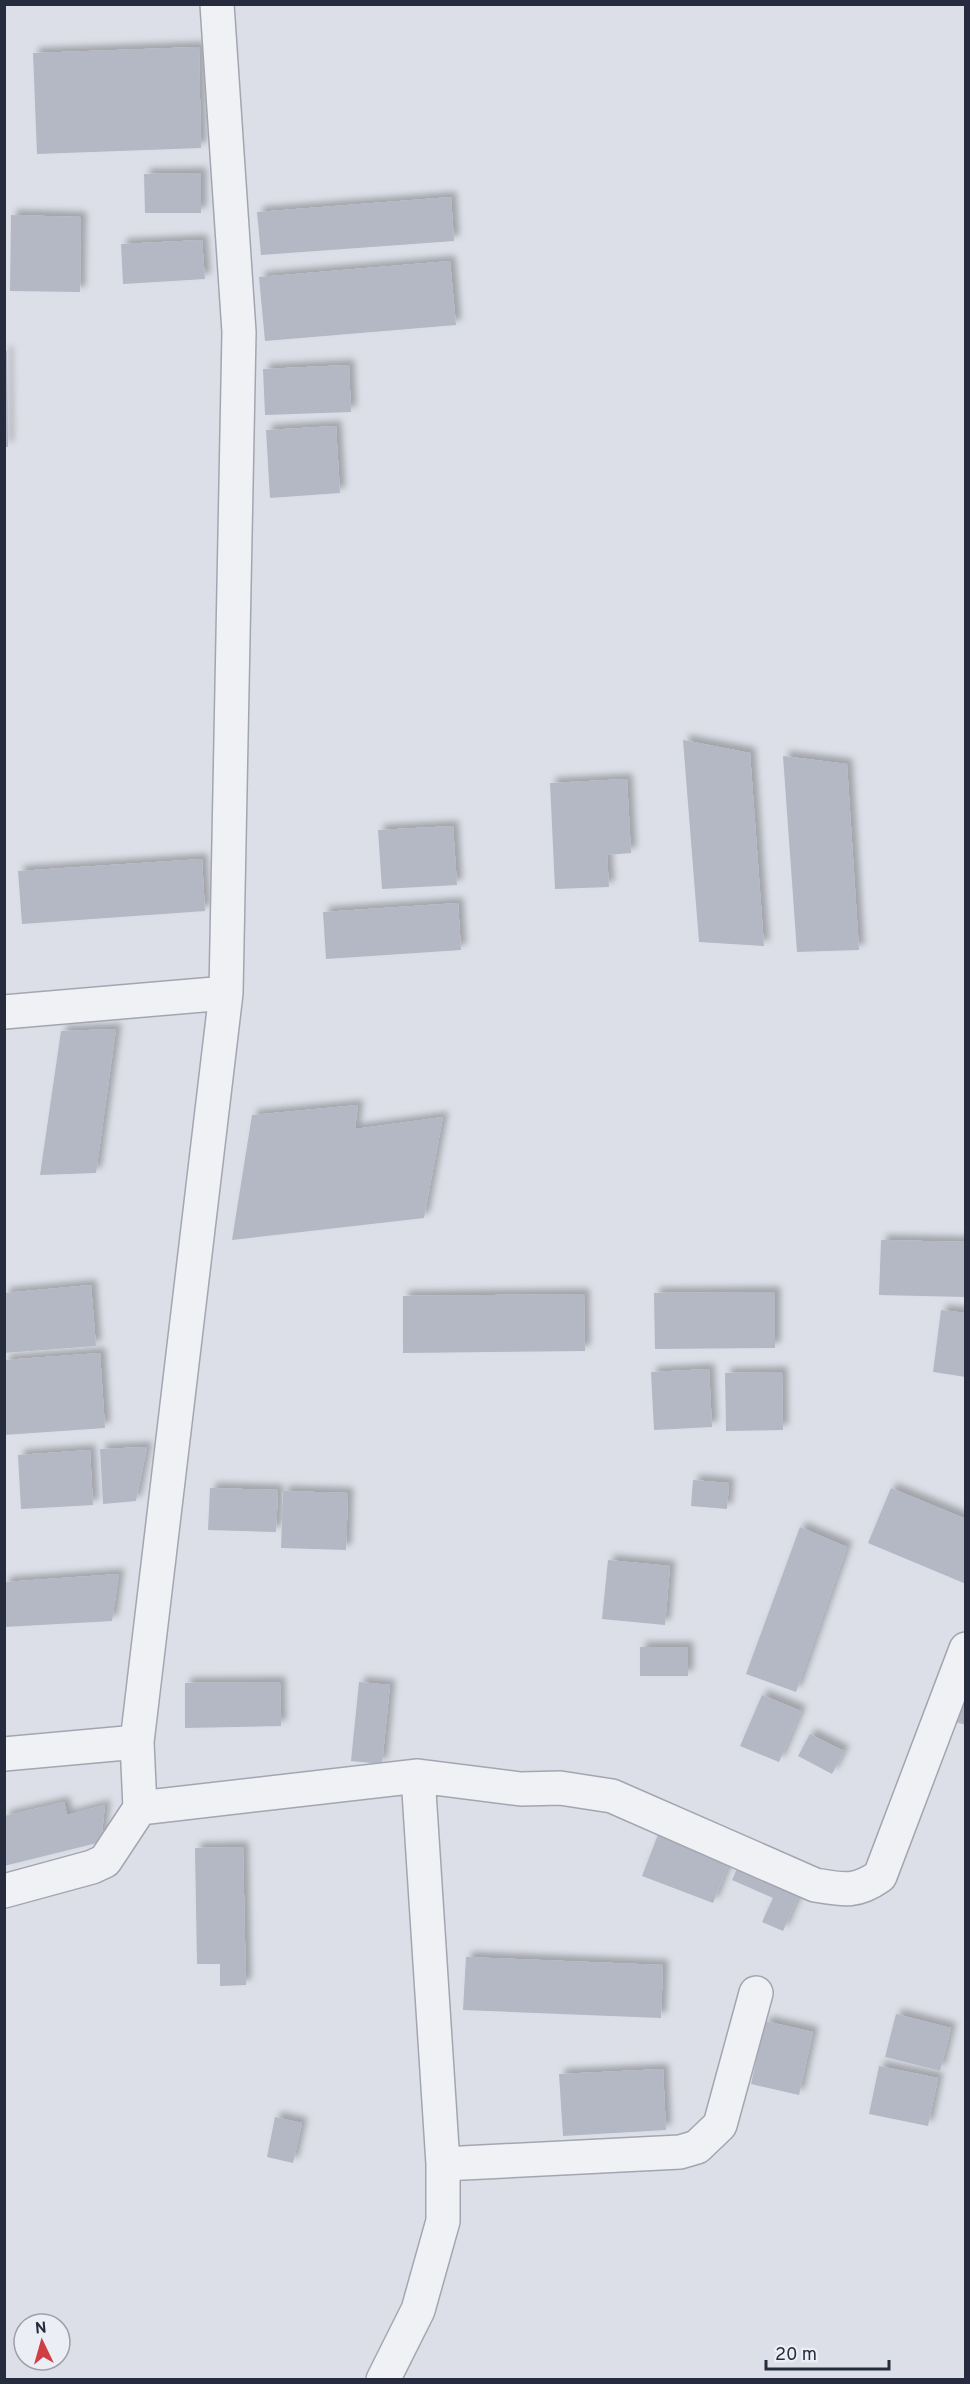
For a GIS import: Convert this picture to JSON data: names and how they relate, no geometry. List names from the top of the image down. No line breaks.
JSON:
{"scale_bar":"20 m","north":"top"}
